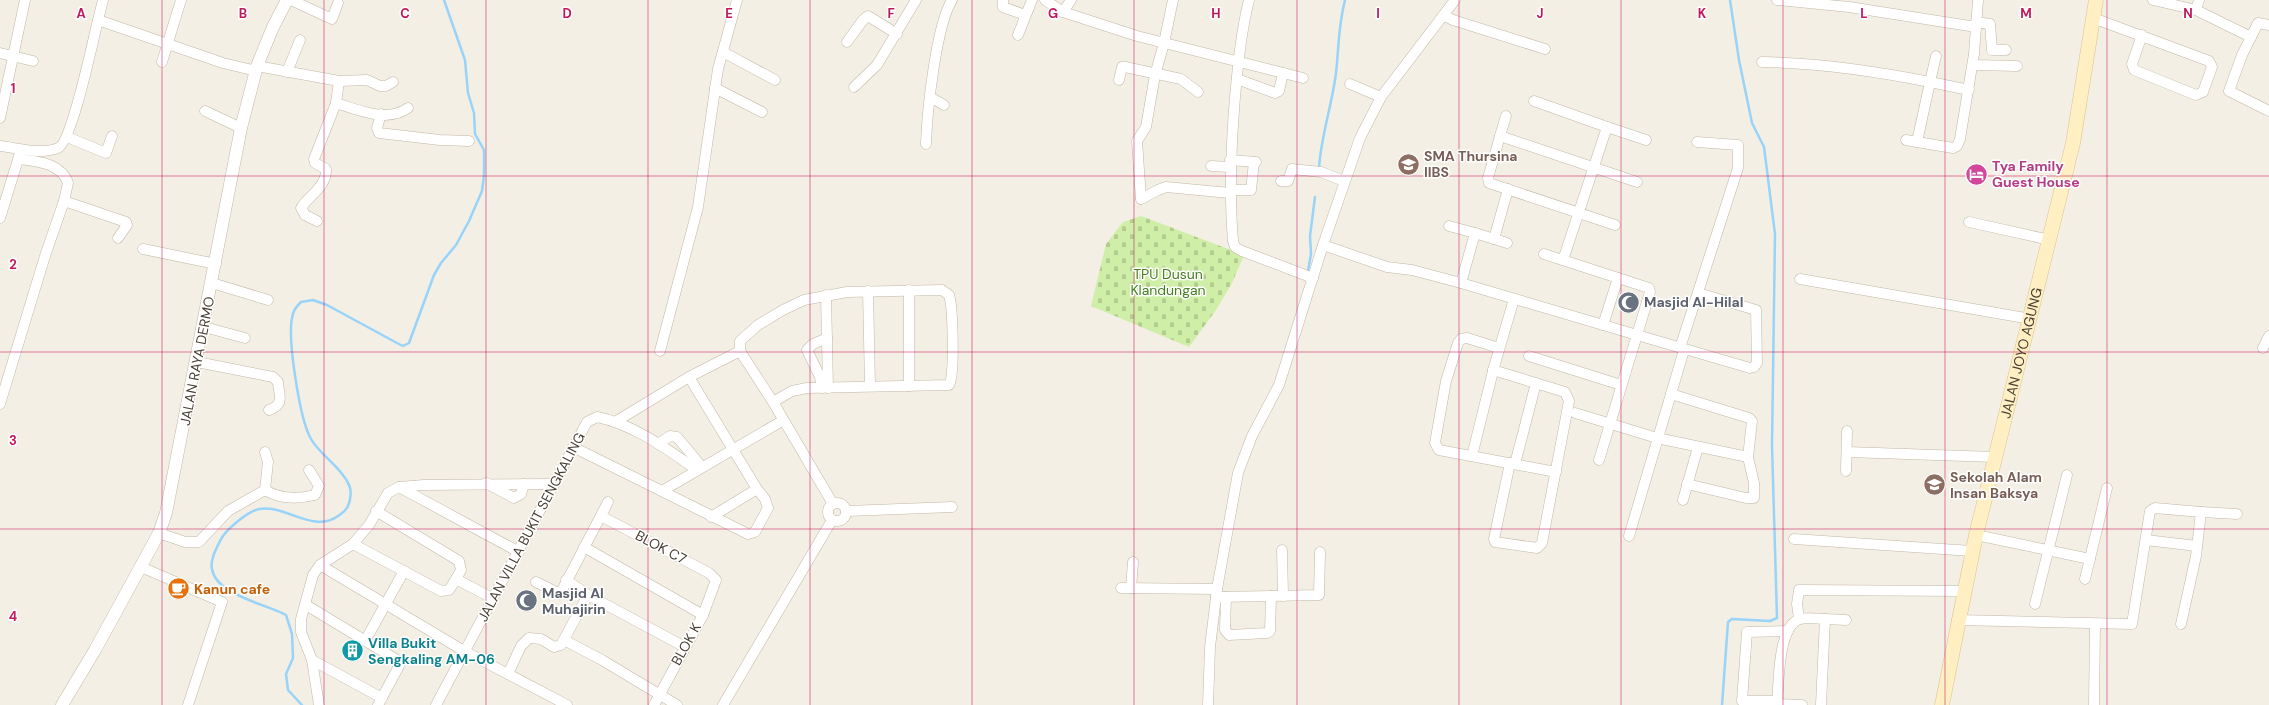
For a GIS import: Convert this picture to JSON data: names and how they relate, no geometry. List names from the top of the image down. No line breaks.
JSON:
{"streets":{"main road":["JALAN JOYO AGUNG"],"street":["JALAN RAYA DERMO","JALAN VILLA BUKIT SENGKALING","BLOK C7","BLOK K"]},"crossings":[["BLOK C7","BLOK K"]],"parks":["TPU Dusun Klandungan"],"places":{"school or university":["SMA Thursina IIBS","Sekolah Alam Insan Baksya"],"hotel":["Tya Family Guest House"],"mosque":["Masjid Al-Hilal","Masjid Al Muhajirin"],"cafe":["Kanun cafe"],"building":["Villa Bukit Sengkaling AM-06"]},"grid":{"columns":["A","B","C","D","E","F","G","H","I","J","K","L","M","N"],"rows":["1","2","3","4"]}}
